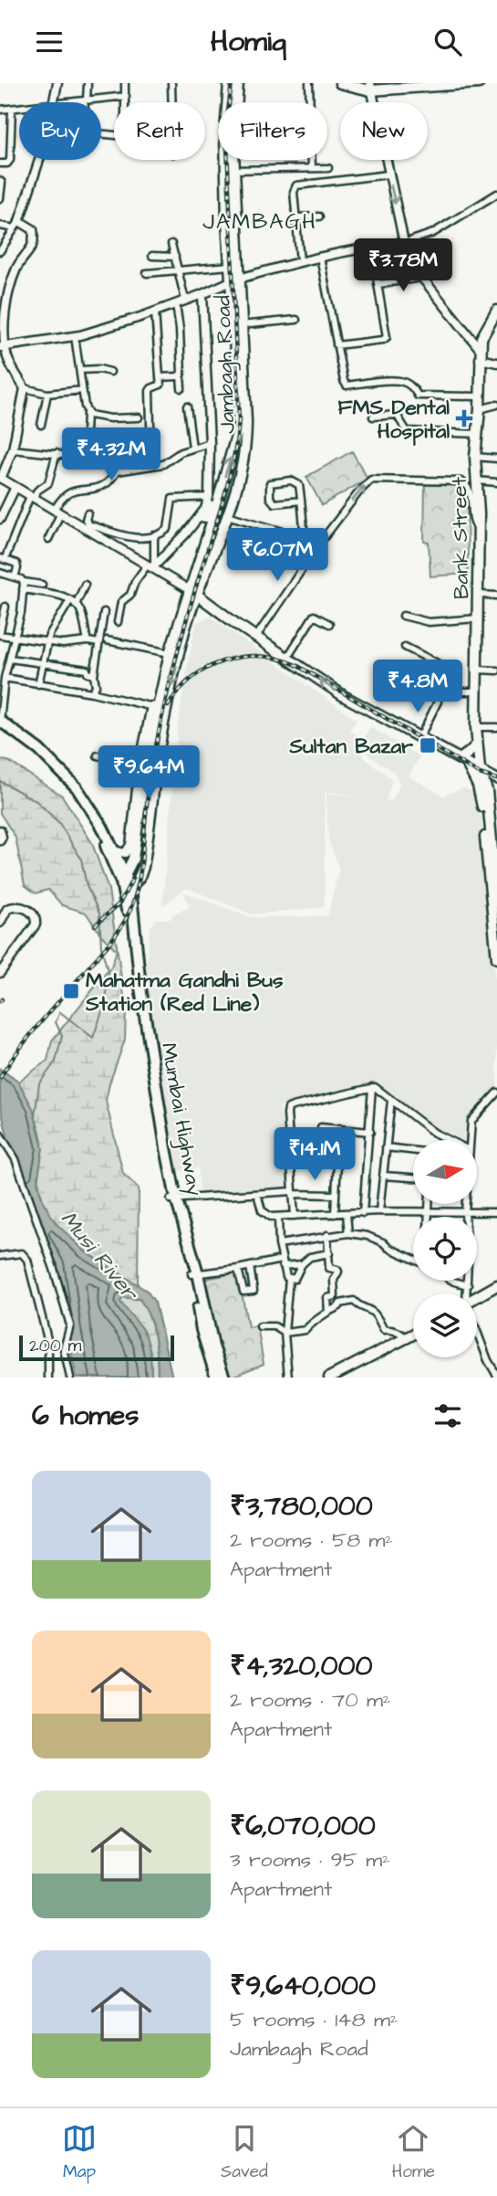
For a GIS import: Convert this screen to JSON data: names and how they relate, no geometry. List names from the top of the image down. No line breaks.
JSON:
{"streets":{"highway":["Mumbai Highway"],"main road":["Jambagh Road","Bank Street"]},"crossings":[["Jambagh Road","Mumbai Highway"]],"districts":["JAMBAGH"],"water":["Musi River"],"places":{"health":["FMS Dental Hospital"],"transit":["Sultan Bazar","Mahatma Gandhi Bus Station (Red Line)"]},"scale_bar":"200 m","north":"right","page":{"header":"Homiq","chip":["Buy","Rent","Filters","New"],"price":["₹3.78M","₹4.32M","₹6.07M","₹4.8M","₹9.64M","₹14.1M"],"scale":"200 m","heading":"6 homes","list":[{"name":"₹3,780,000","note":"2 rooms · 58 m² · Apartment"},{"name":"₹4,320,000","note":"2 rooms · 70 m² · Apartment"},{"name":"₹6,070,000","note":"3 rooms · 95 m² · Apartment"},{"name":"₹9,640,000","note":"5 rooms · 148 m² · Jambagh Road"}],"tabs":["Map","Saved","Home"]}}
